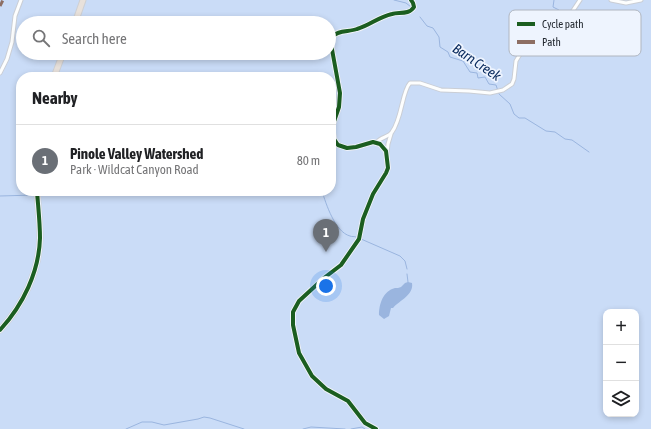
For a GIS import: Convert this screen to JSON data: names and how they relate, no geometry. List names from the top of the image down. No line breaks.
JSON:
{"water":["Barn Creek"],"legend":["Cycle path","Path"],"page":{"search":"Search here","heading":"Nearby","list":[{"mark":"1","name":"Pinole Valley Watershed","note":"Park · Wildcat Canyon Road","value":"80 m"}],"pins":"1","map_buttons":["+","−"]}}
